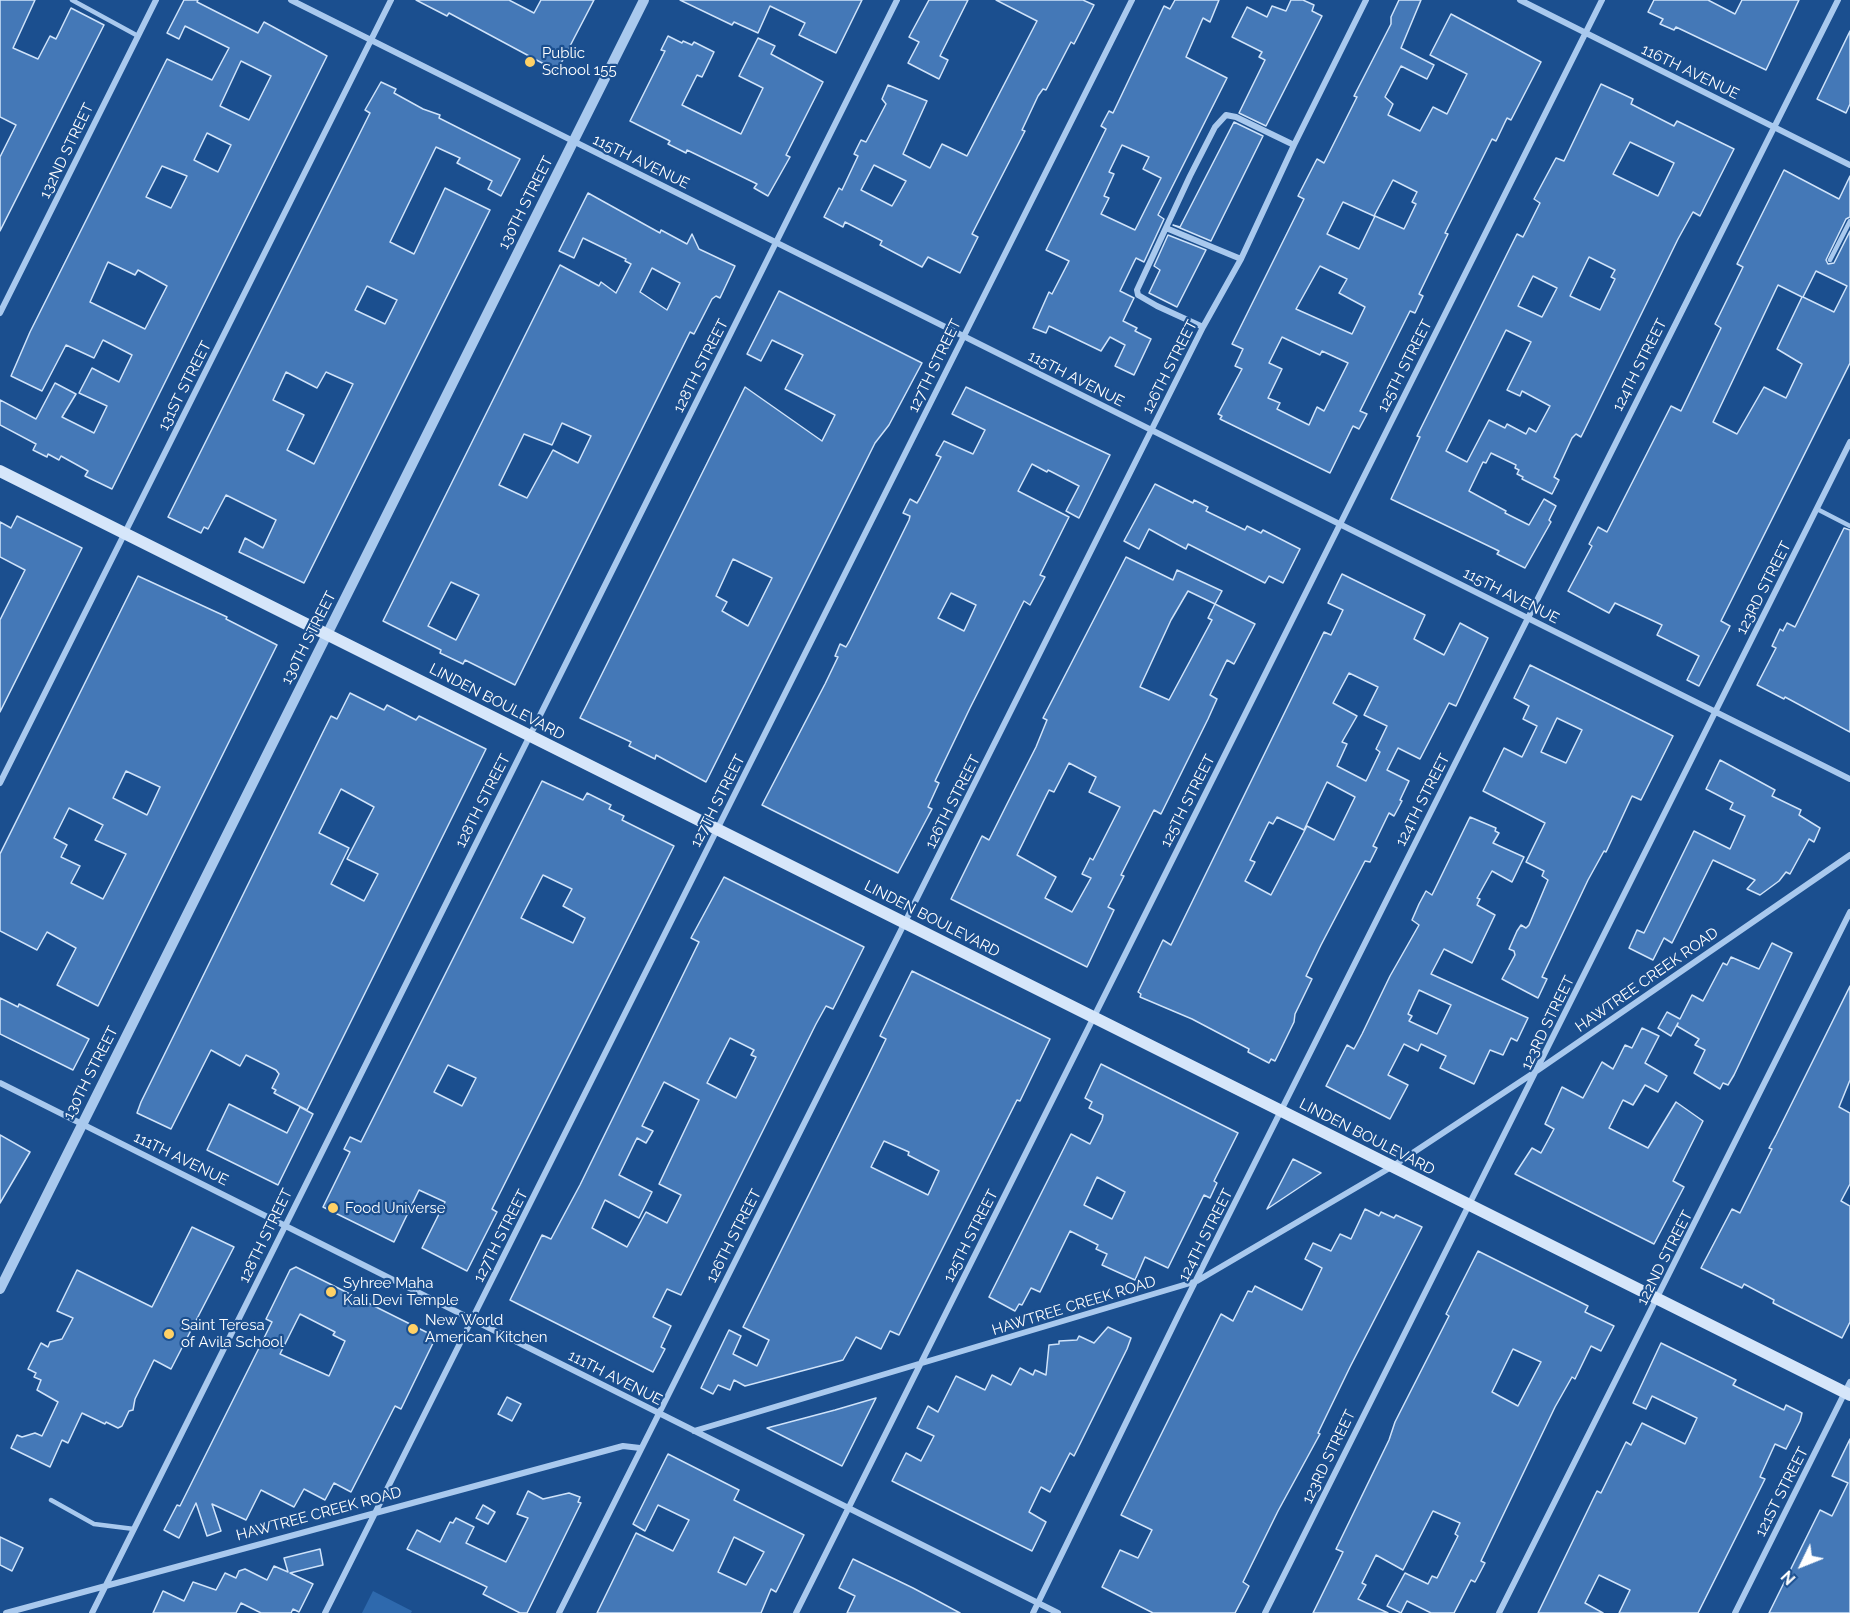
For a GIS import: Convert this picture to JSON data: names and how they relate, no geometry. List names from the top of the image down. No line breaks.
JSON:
{"streets":{"main road":["LINDEN BOULEVARD"],"street":["116TH AVENUE","132ND STREET","115TH AVENUE","130TH STREET","124TH STREET","128TH STREET","127TH STREET","125TH STREET","126TH STREET","131ST STREET","123RD STREET","HAWTREE CREEK ROAD","111TH AVENUE","122ND STREET","121ST STREET"]},"crossings":[["116TH AVENUE","124TH STREET"],["116TH AVENUE","125TH STREET"],["115TH AVENUE","130TH STREET"],["115TH AVENUE","124TH STREET"],["115TH AVENUE","128TH STREET"],["115TH AVENUE","127TH STREET"],["115TH AVENUE","125TH STREET"],["115TH AVENUE","126TH STREET"],["115TH AVENUE","131ST STREET"],["115TH AVENUE","123RD STREET"],["130TH STREET","LINDEN BOULEVARD"],["130TH STREET","111TH AVENUE"],["124TH STREET","LINDEN BOULEVARD"],["124TH STREET","HAWTREE CREEK ROAD"],["124TH STREET","111TH AVENUE"],["128TH STREET","LINDEN BOULEVARD"],["128TH STREET","HAWTREE CREEK ROAD"],["128TH STREET","111TH AVENUE"],["127TH STREET","LINDEN BOULEVARD"],["127TH STREET","HAWTREE CREEK ROAD"],["127TH STREET","111TH AVENUE"],["125TH STREET","LINDEN BOULEVARD"],["125TH STREET","HAWTREE CREEK ROAD"],["125TH STREET","111TH AVENUE"],["126TH STREET","LINDEN BOULEVARD"],["126TH STREET","HAWTREE CREEK ROAD"],["126TH STREET","111TH AVENUE"],["131ST STREET","LINDEN BOULEVARD"],["123RD STREET","LINDEN BOULEVARD"],["123RD STREET","HAWTREE CREEK ROAD"],["LINDEN BOULEVARD","HAWTREE CREEK ROAD"],["LINDEN BOULEVARD","122ND STREET"],["LINDEN BOULEVARD","121ST STREET"],["HAWTREE CREEK ROAD","111TH AVENUE"]],"places":["Public School 155","Food Universe","Syhree Maha Kali Devi Temple","New World American Kitchen","Saint Teresa of Avila School"],"north":"bottom left"}
